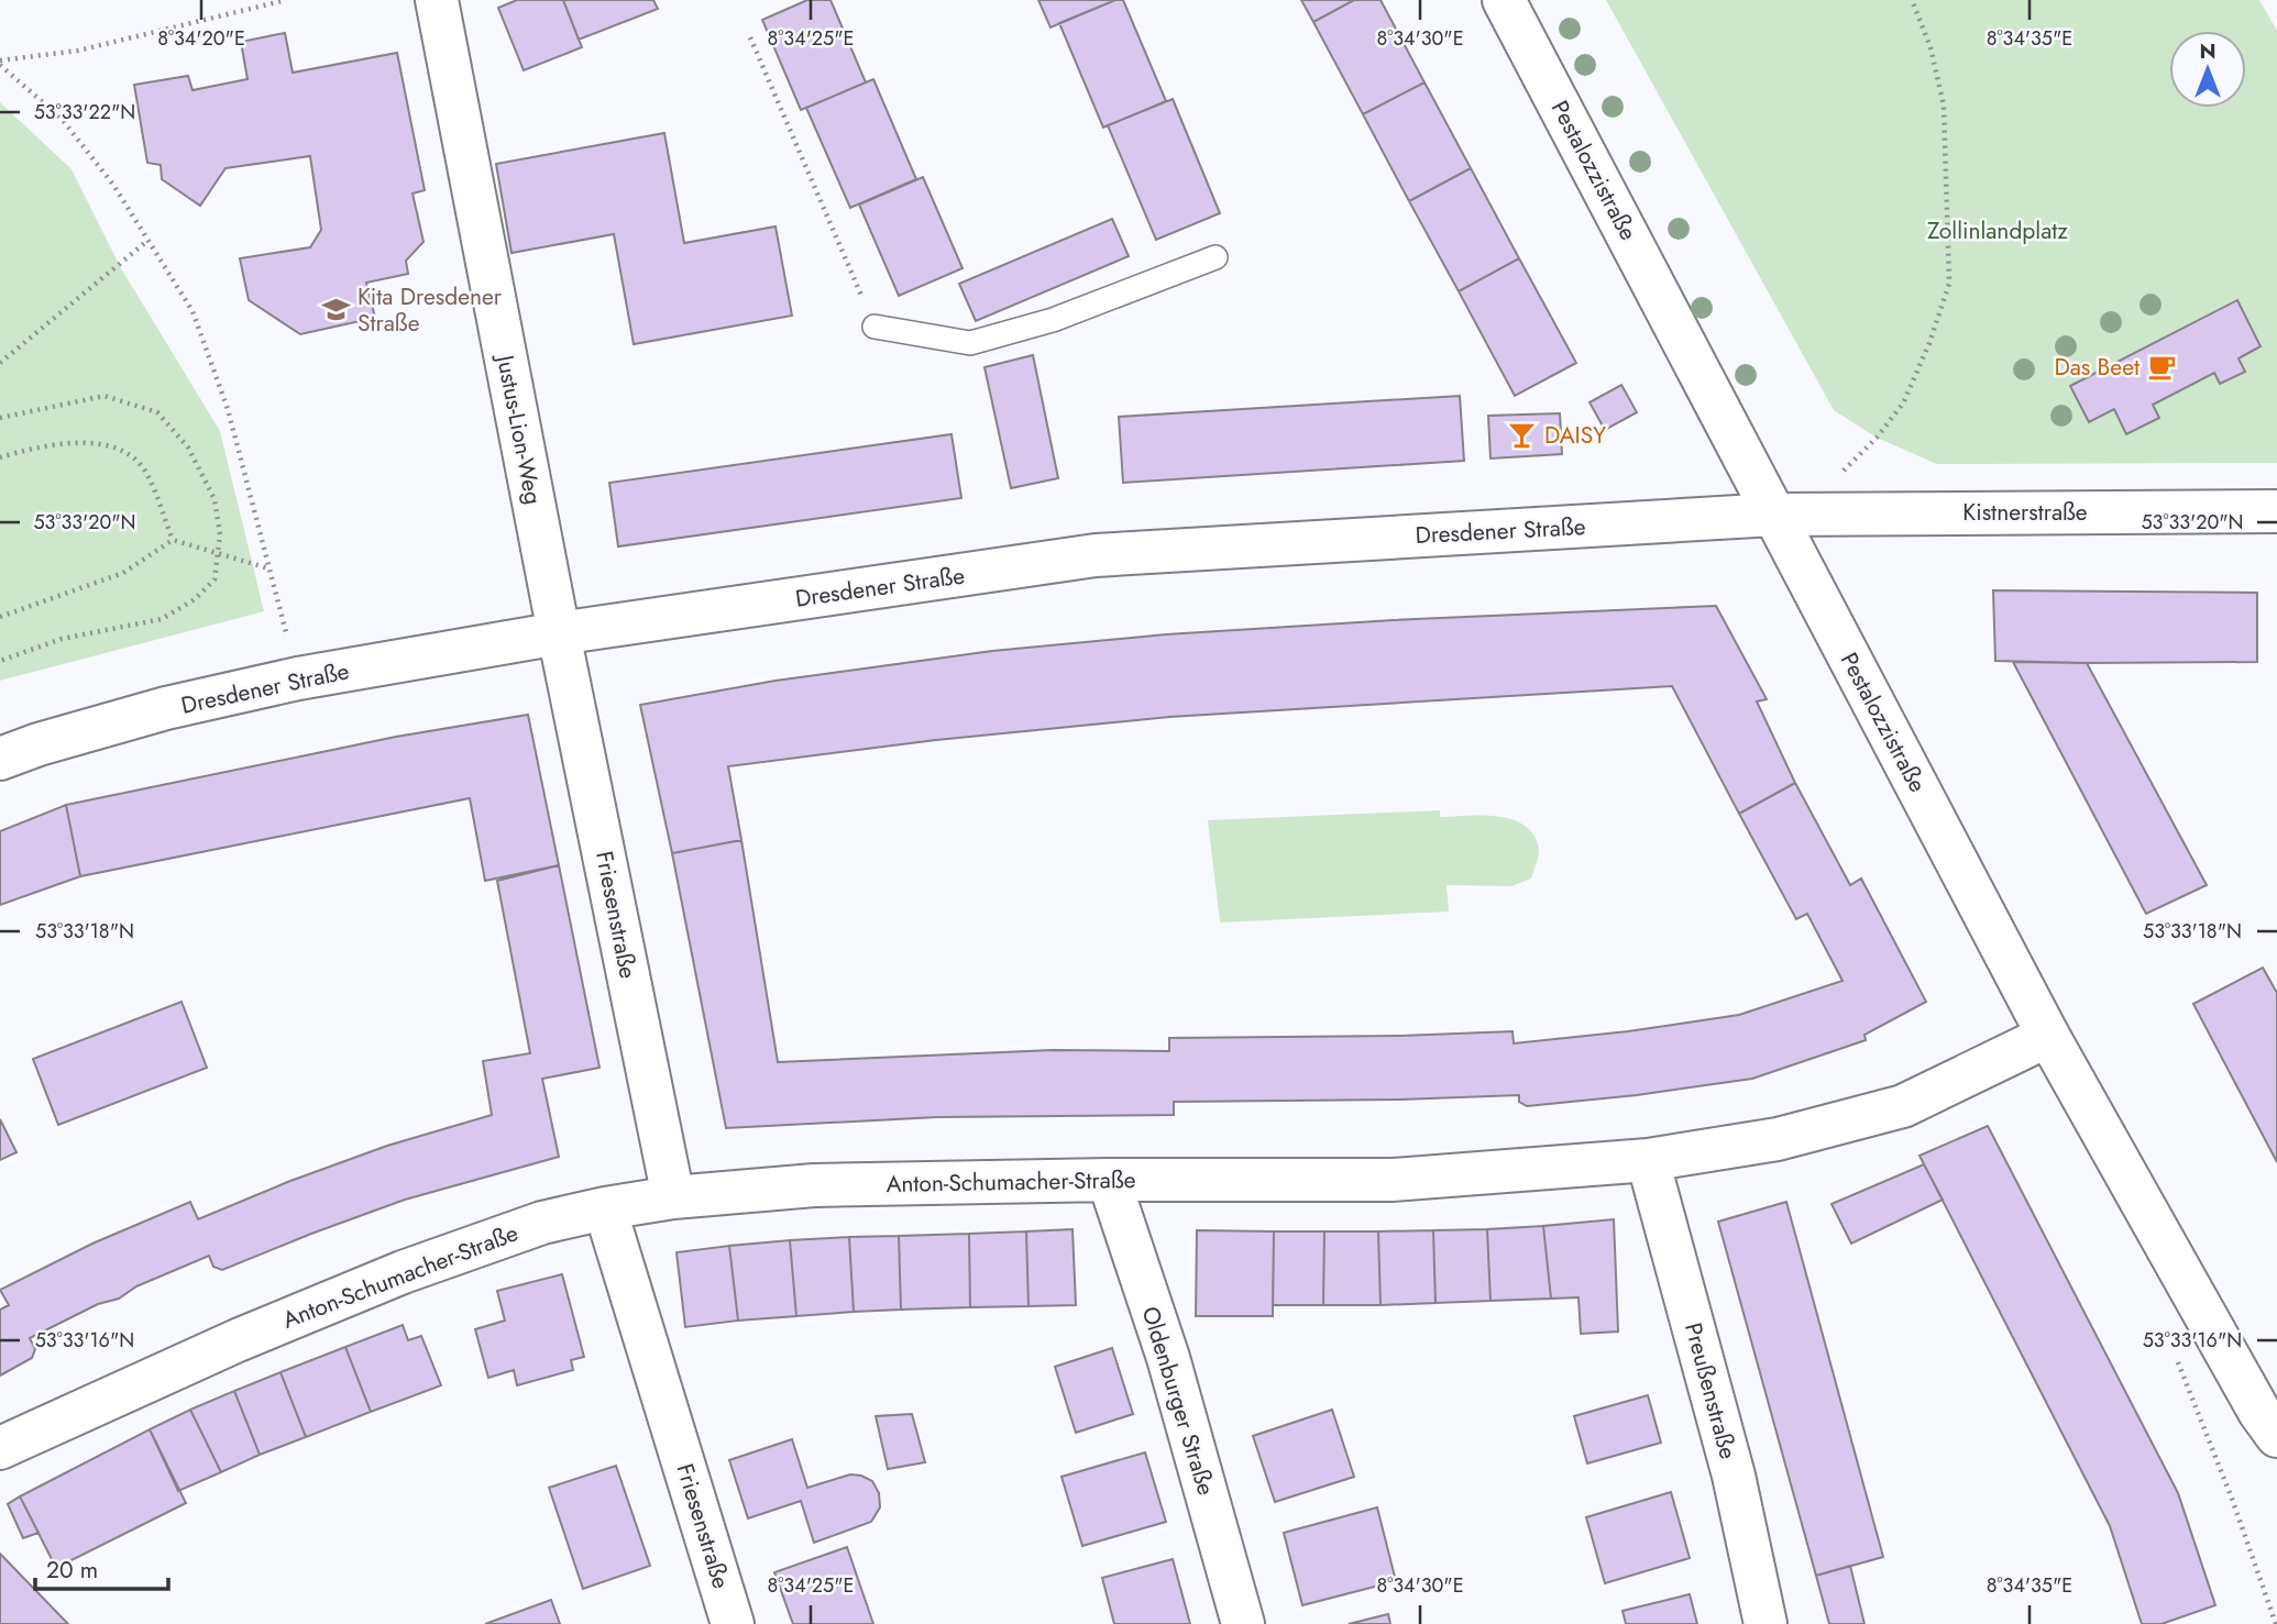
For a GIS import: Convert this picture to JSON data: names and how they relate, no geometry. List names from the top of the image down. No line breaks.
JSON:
{"streets":{"street":["Pestalozzistraße","Justus-Lion-Weg","Kistnerstraße","Dresdener Straße","Friesenstraße","Anton-Schumacher-Straße","Preußenstraße","Oldenburger Straße"]},"crossings":[["Pestalozzistraße","Kistnerstraße"],["Pestalozzistraße","Dresdener Straße"],["Pestalozzistraße","Anton-Schumacher-Straße"],["Justus-Lion-Weg","Dresdener Straße"],["Justus-Lion-Weg","Friesenstraße"],["Kistnerstraße","Dresdener Straße"],["Dresdener Straße","Friesenstraße"],["Friesenstraße","Anton-Schumacher-Straße"],["Anton-Schumacher-Straße","Preußenstraße"],["Anton-Schumacher-Straße","Oldenburger Straße"]],"parks":["Zollinlandplatz"],"places":{"school or university":["Kita Dresdener Straße"],"cafe":["Das Beet"],"bar":["DAISY"]},"scale_bar":"20 m","north":"top","coordinates":["8°34'20\"E","8°34'25\"E","8°34'30\"E","8°34'35\"E","53°33'22\"N","53°33'20\"N","53°33'18\"N","53°33'16\"N"]}
